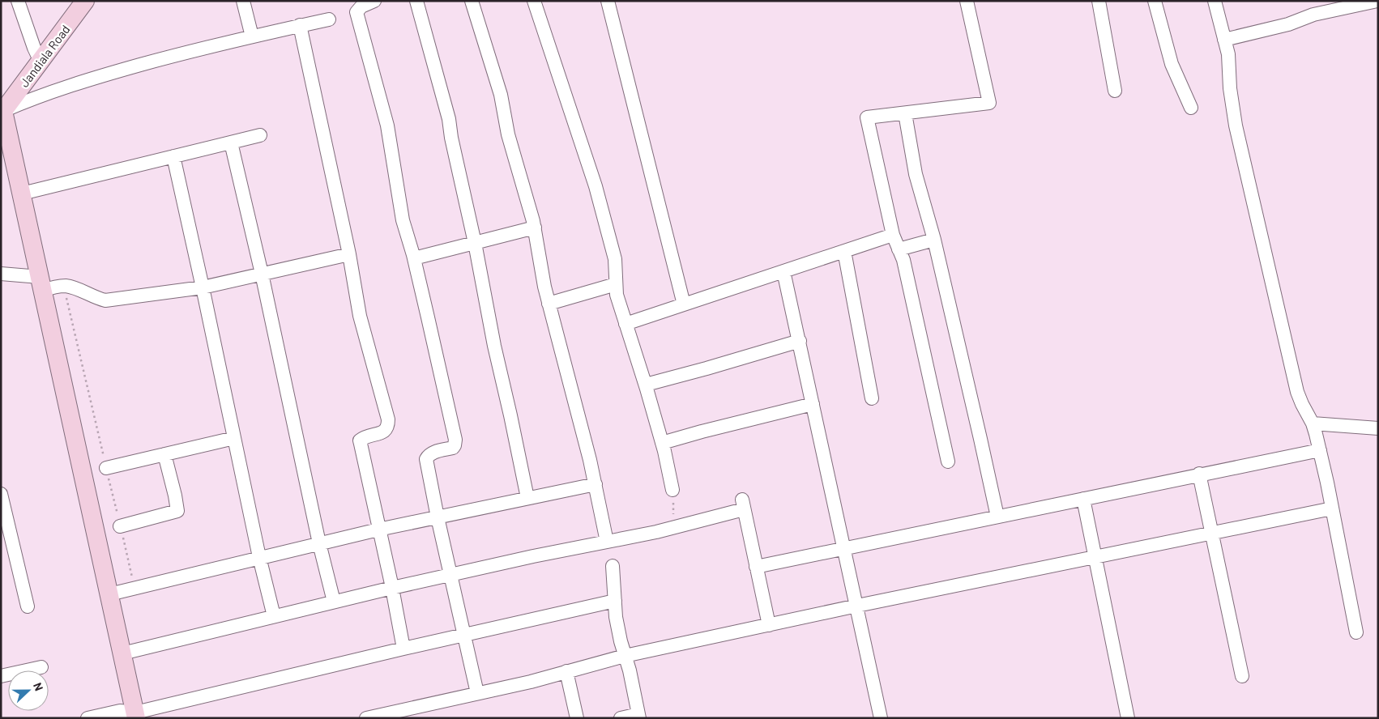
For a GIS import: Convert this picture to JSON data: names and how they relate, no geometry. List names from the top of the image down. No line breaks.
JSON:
{"streets":{"main road":["Jandiala Road"]},"north":"right"}
